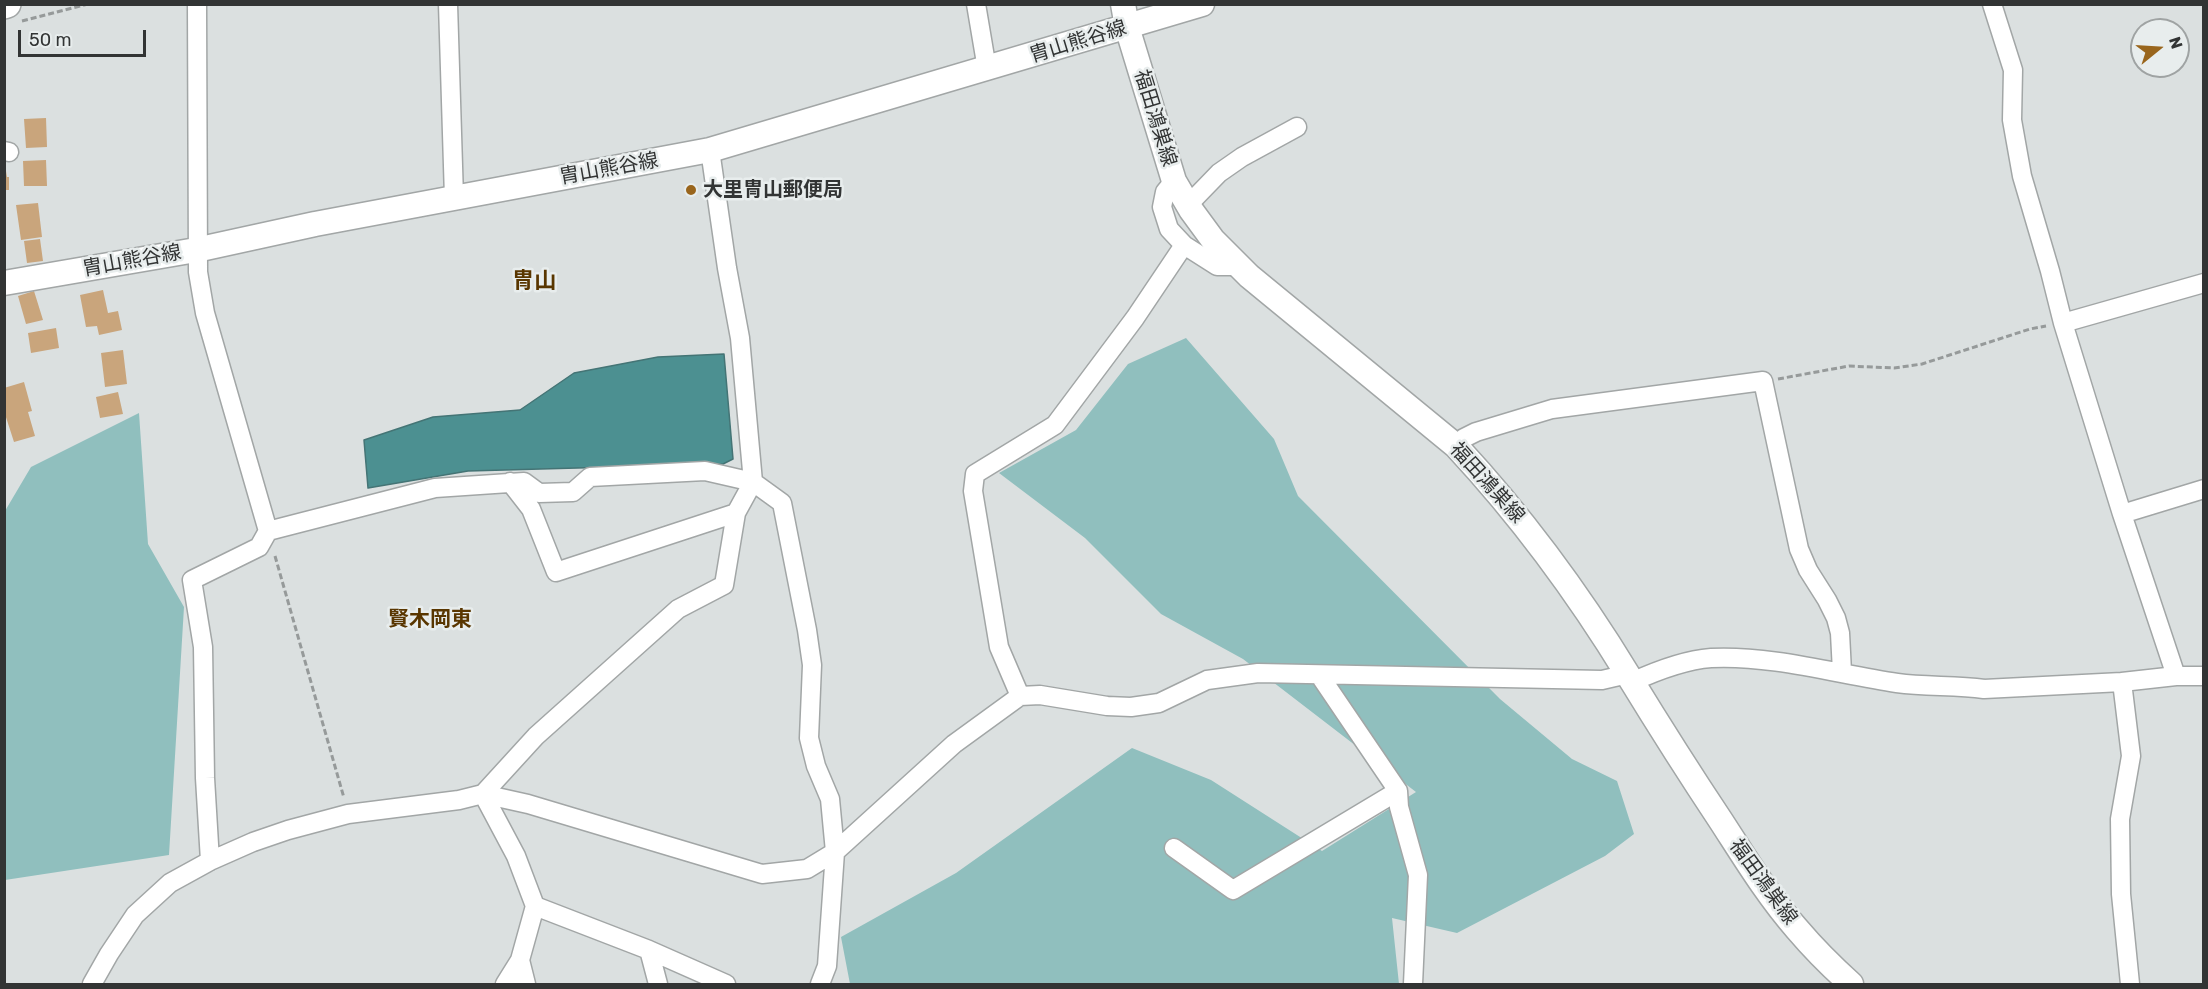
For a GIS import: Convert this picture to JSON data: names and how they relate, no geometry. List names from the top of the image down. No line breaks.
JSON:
{"streets":{"main road":["胄山熊谷線","福田鴻巣線"]},"crossings":[["胄山熊谷線","福田鴻巣線"]],"districts":["冑山","賢木岡東"],"places":["大里冑山郵便局"],"scale_bar":"50 m","north":"right"}
